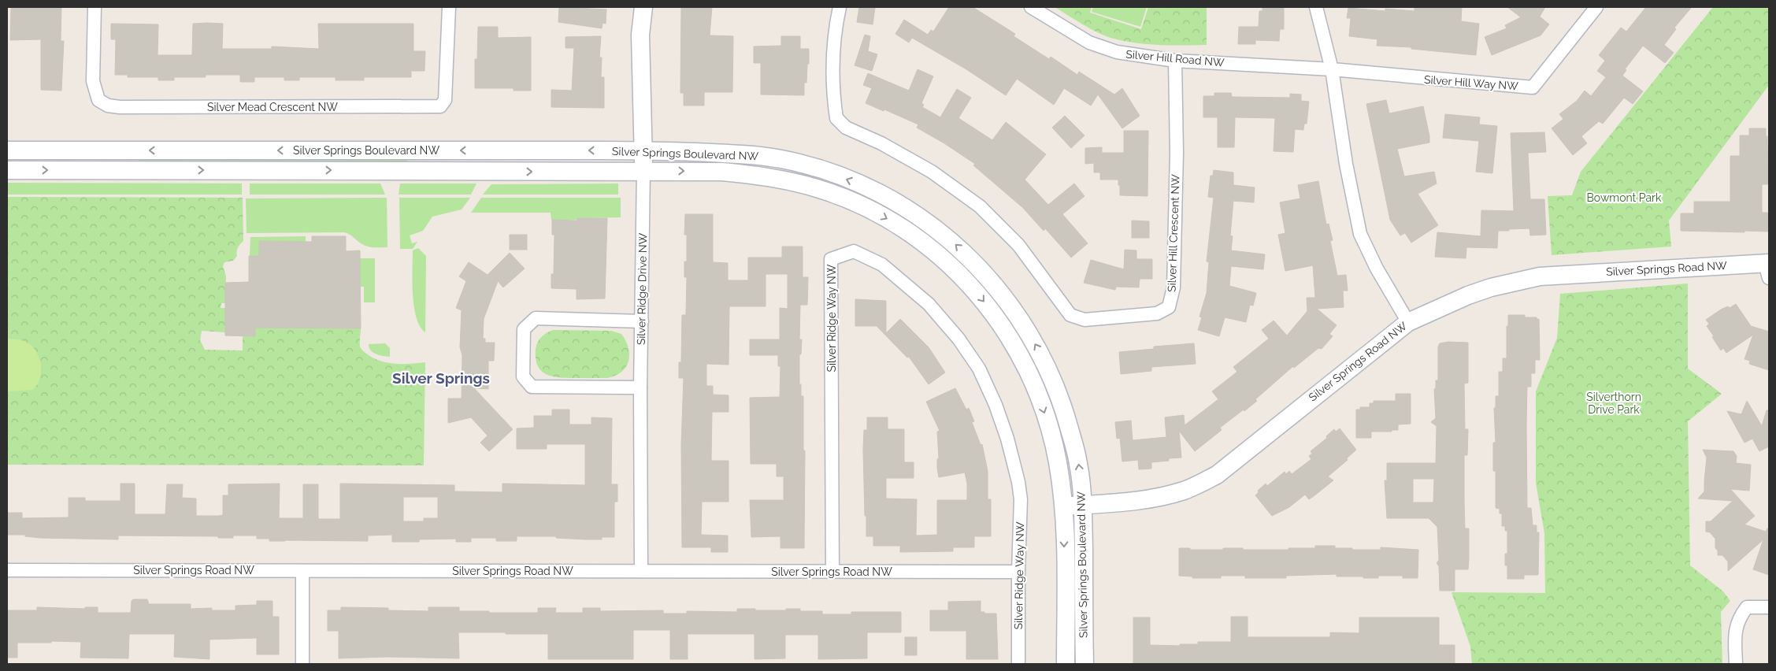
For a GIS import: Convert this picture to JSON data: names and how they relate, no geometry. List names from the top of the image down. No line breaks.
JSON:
{"streets":{"street":["Silver Hill Road NW","Silver Hill Way NW","Silver Mead Crescent NW","Silver Springs Boulevard NW","Silver Hill Crescent NW","Silver Springs Road NW","Silver Ridge Drive NW","Silver Ridge Way NW"]},"crossings":[["Silver Hill Road NW","Silver Hill Way NW"],["Silver Hill Road NW","Silver Hill Crescent NW"],["Silver Springs Boulevard NW","Silver Springs Road NW"],["Silver Springs Boulevard NW","Silver Ridge Drive NW"],["Silver Springs Road NW","Silver Ridge Drive NW"],["Silver Springs Road NW","Silver Ridge Way NW"]],"districts":["Silver Springs"],"parks":["Bowmont Park","Silverthorn Drive Park"]}
